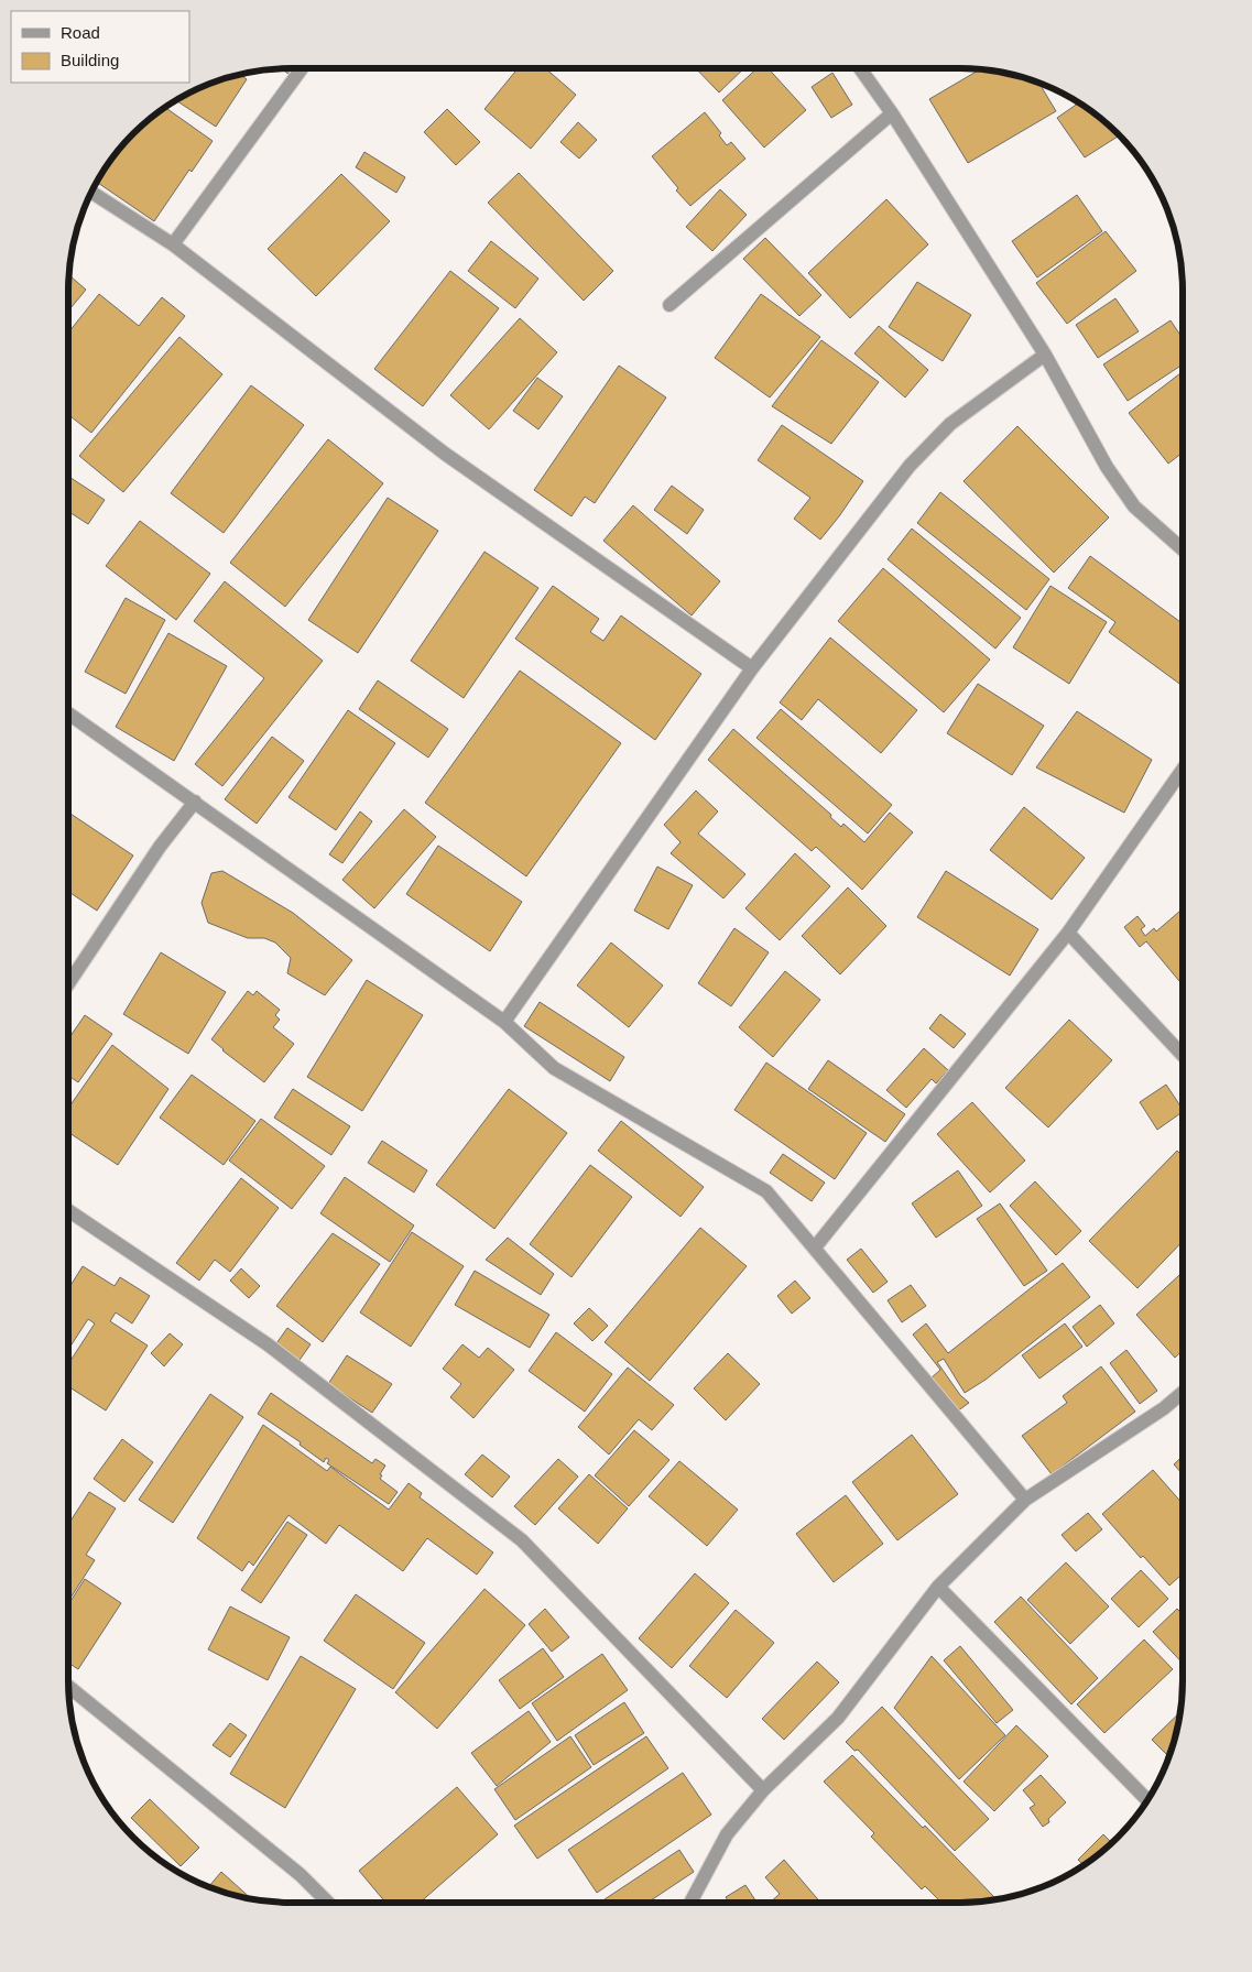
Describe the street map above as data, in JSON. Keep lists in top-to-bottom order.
{
  "legend": ["Road", "Building"]
}
